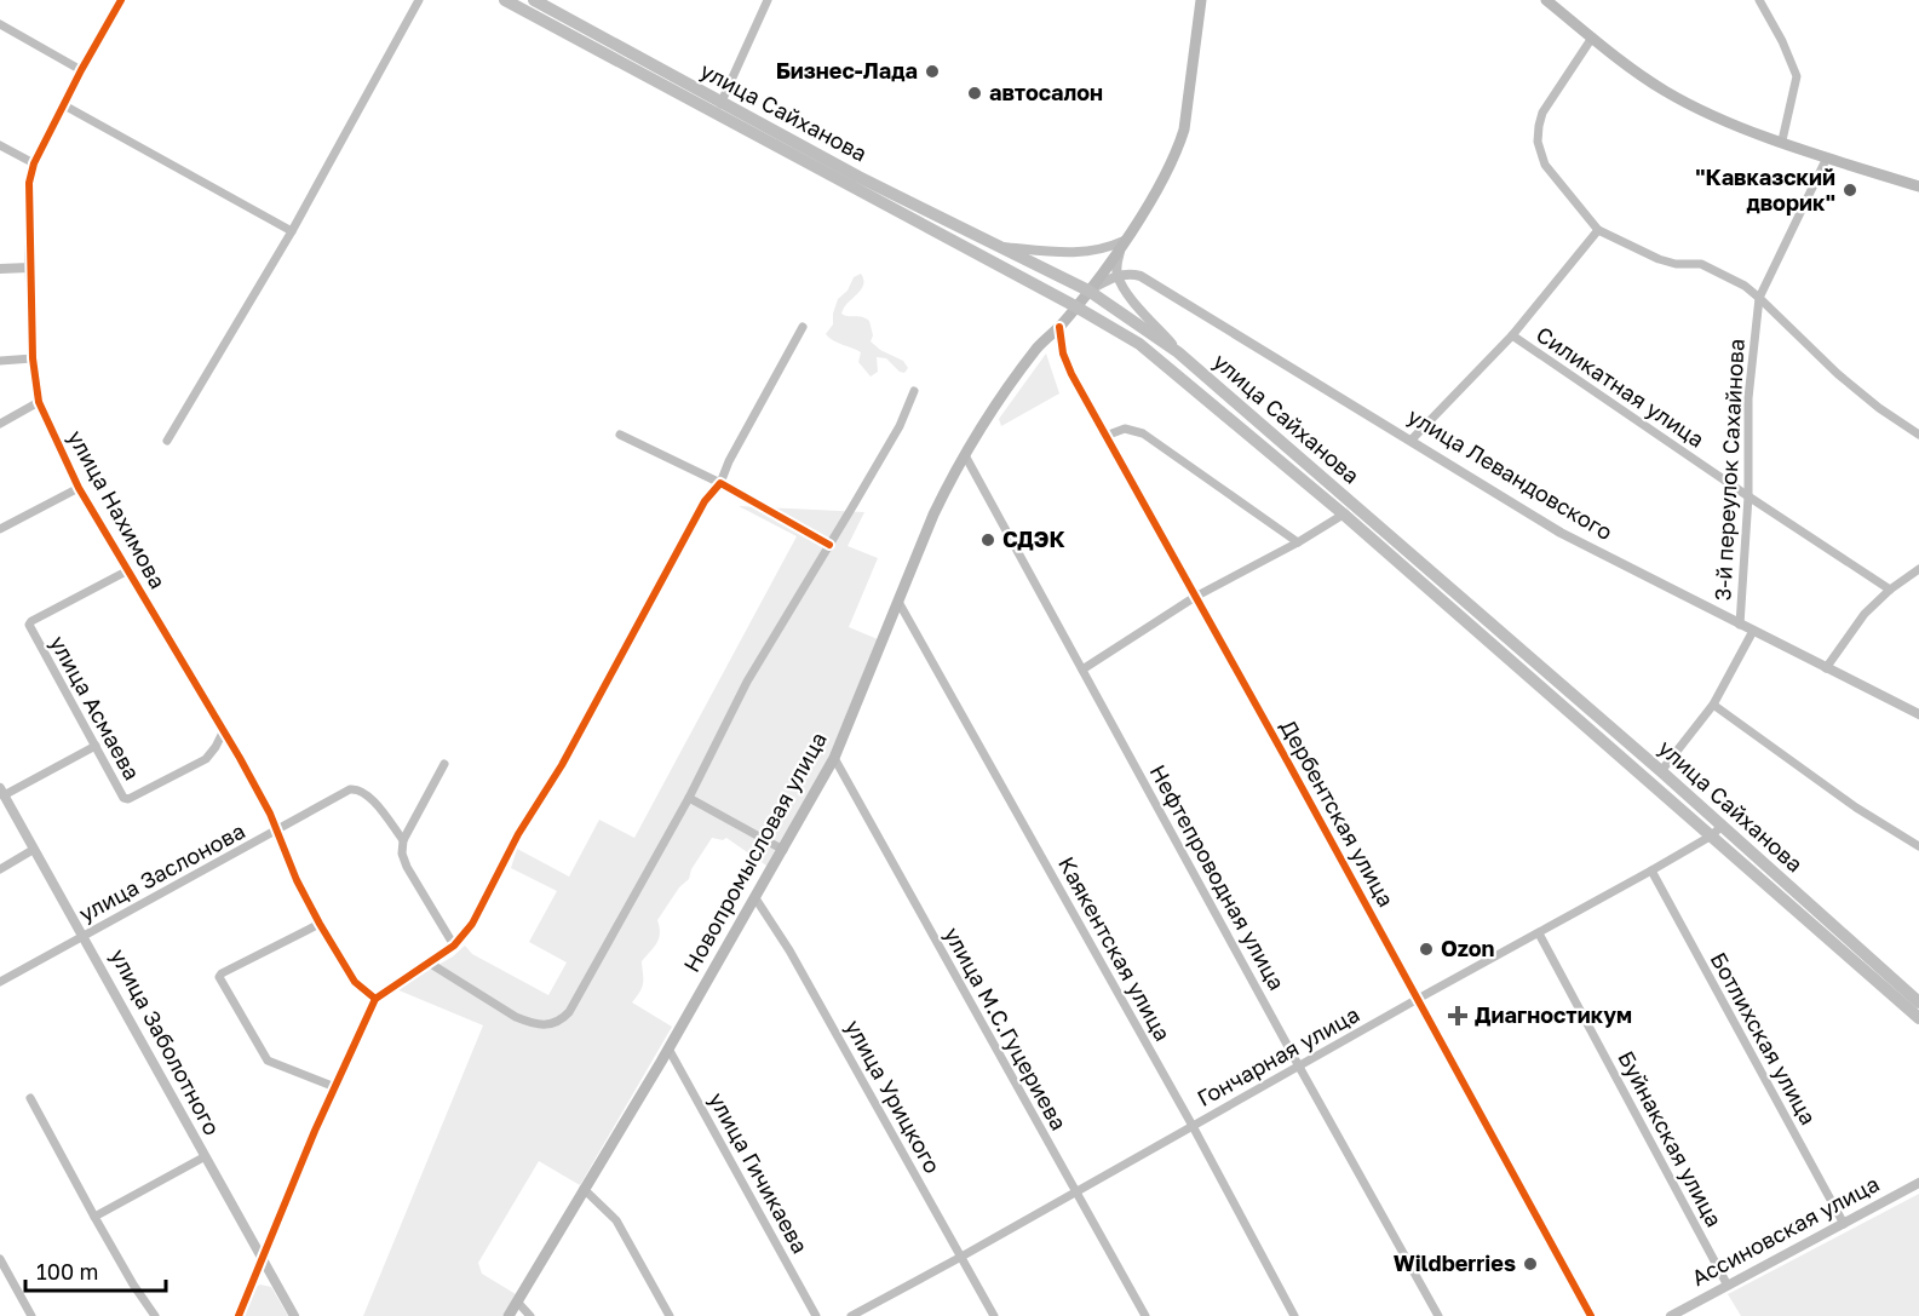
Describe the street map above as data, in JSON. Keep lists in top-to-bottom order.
{
  "streets": {
    "main road": ["улица Сайханова", "Новопромысловая улица"],
    "street": [
      "Силикатная улица",
      "3-й переулок Сахайнова",
      "улица Левандовского",
      "улица Нахимова",
      "улица Асмаева",
      "Дербентская улица",
      "улица Заслонова",
      "Нефтепроводная улица",
      "Каякентская улица",
      "улица М.С.Гуцериева",
      "Ботлихская улица",
      "улица Заболотного",
      "Гончарная улица",
      "улица Урицкого",
      "Буйнакская улица",
      "улица Гичикаева",
      "Ассиновская улица"
    ]
  },
  "crossings": [
    ["улица Сайханова", "Новопромысловая улица"],
    ["улица Сайханова", "Гончарная улица"],
    ["Силикатная улица", "3-й переулок Сахайнова"],
    ["3-й переулок Сахайнова", "улица Левандовского"],
    ["улица Нахимова", "улица Асмаева"],
    ["улица Нахимова", "улица Заслонова"],
    ["Дербентская улица", "Новопромысловая улица"],
    ["Дербентская улица", "Гончарная улица"],
    ["Новопромысловая улица", "Нефтепроводная улица"],
    ["Новопромысловая улица", "Каякентская улица"],
    ["Новопромысловая улица", "улица М.С.Гуцериева"],
    ["Новопромысловая улица", "улица Урицкого"],
    ["Новопромысловая улица", "улица Гичикаева"],
    ["улица Заслонова", "улица Заболотного"],
    ["Нефтепроводная улица", "Гончарная улица"],
    ["Каякентская улица", "Гончарная улица"],
    ["улица М.С.Гуцериева", "Гончарная улица"],
    ["Ботлихская улица", "Гончарная улица"],
    ["Ботлихская улица", "Ассиновская улица"],
    ["Гончарная улица", "улица Урицкого"],
    ["Гончарная улица", "Буйнакская улица"],
    ["Буйнакская улица", "Ассиновская улица"]
  ],
  "places": {
    "other": [
      "Бизнес-Лада",
      "автосалон",
      "\"Кавказский дворик\"",
      "СДЭК",
      "Ozon",
      "Wildberries"
    ],
    "health": ["Диагностикум"]
  },
  "scale_bar": "100 m"
}
